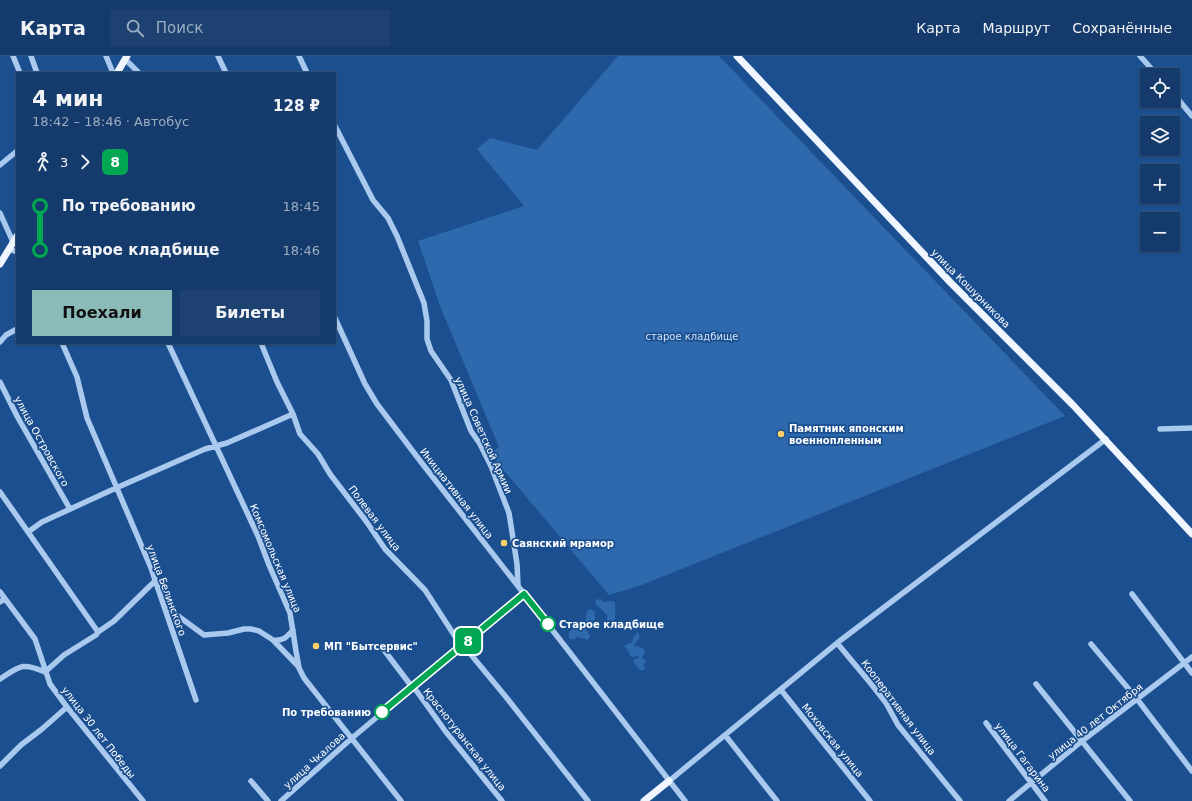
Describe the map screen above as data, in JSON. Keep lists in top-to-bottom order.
{
  "streets": {
    "main road": ["улица Кошурникова"],
    "street": [
      "улица Советской Армии",
      "улица Островского",
      "Инициативная улица",
      "Полевая улица",
      "Комсомольская улица",
      "улица Белинского",
      "Кооперативная улица",
      "улица 40 лет Октября",
      "улица 30 лет Победы",
      "Краснотуранская улица",
      "Моховская улица",
      "улица Гагарина",
      "улица Чкалова"
    ]
  },
  "crossings": [
    ["улица Советской Армии", "Инициативная улица"],
    ["Инициативная улица", "улица Чкалова"],
    ["Полевая улица", "улица Чкалова"],
    ["Комсомольская улица", "улица Чкалова"],
    ["улица 40 лет Октября", "улица Гагарина"],
    ["Краснотуранская улица", "улица Чкалова"]
  ],
  "parks": ["старое кладбище"],
  "places": [
    "Памятник японским военнопленным",
    "Саянский мрамор",
    "Старое кладбище",
    "МП \"Бытсервис\"",
    "По требованию"
  ],
  "lines": ["bus line 8"],
  "page": {
    "header": "Карта",
    "search": "Поиск",
    "nav": ["Карта", "Маршрут", "Сохранённые"],
    "on_map": "8",
    "map_buttons": ["+", "−"],
    "heading": ["4 мин", "18:42 – 18:46 · Автобус", "128 ₽"],
    "legs": ["3", "8"],
    "list": [
      {
        "name": "По требованию",
        "value": "18:45"
      },
      {
        "name": "Старое кладбище",
        "value": "18:46"
      }
    ],
    "buttons": ["Поехали", "Билеты"]
  }
}
